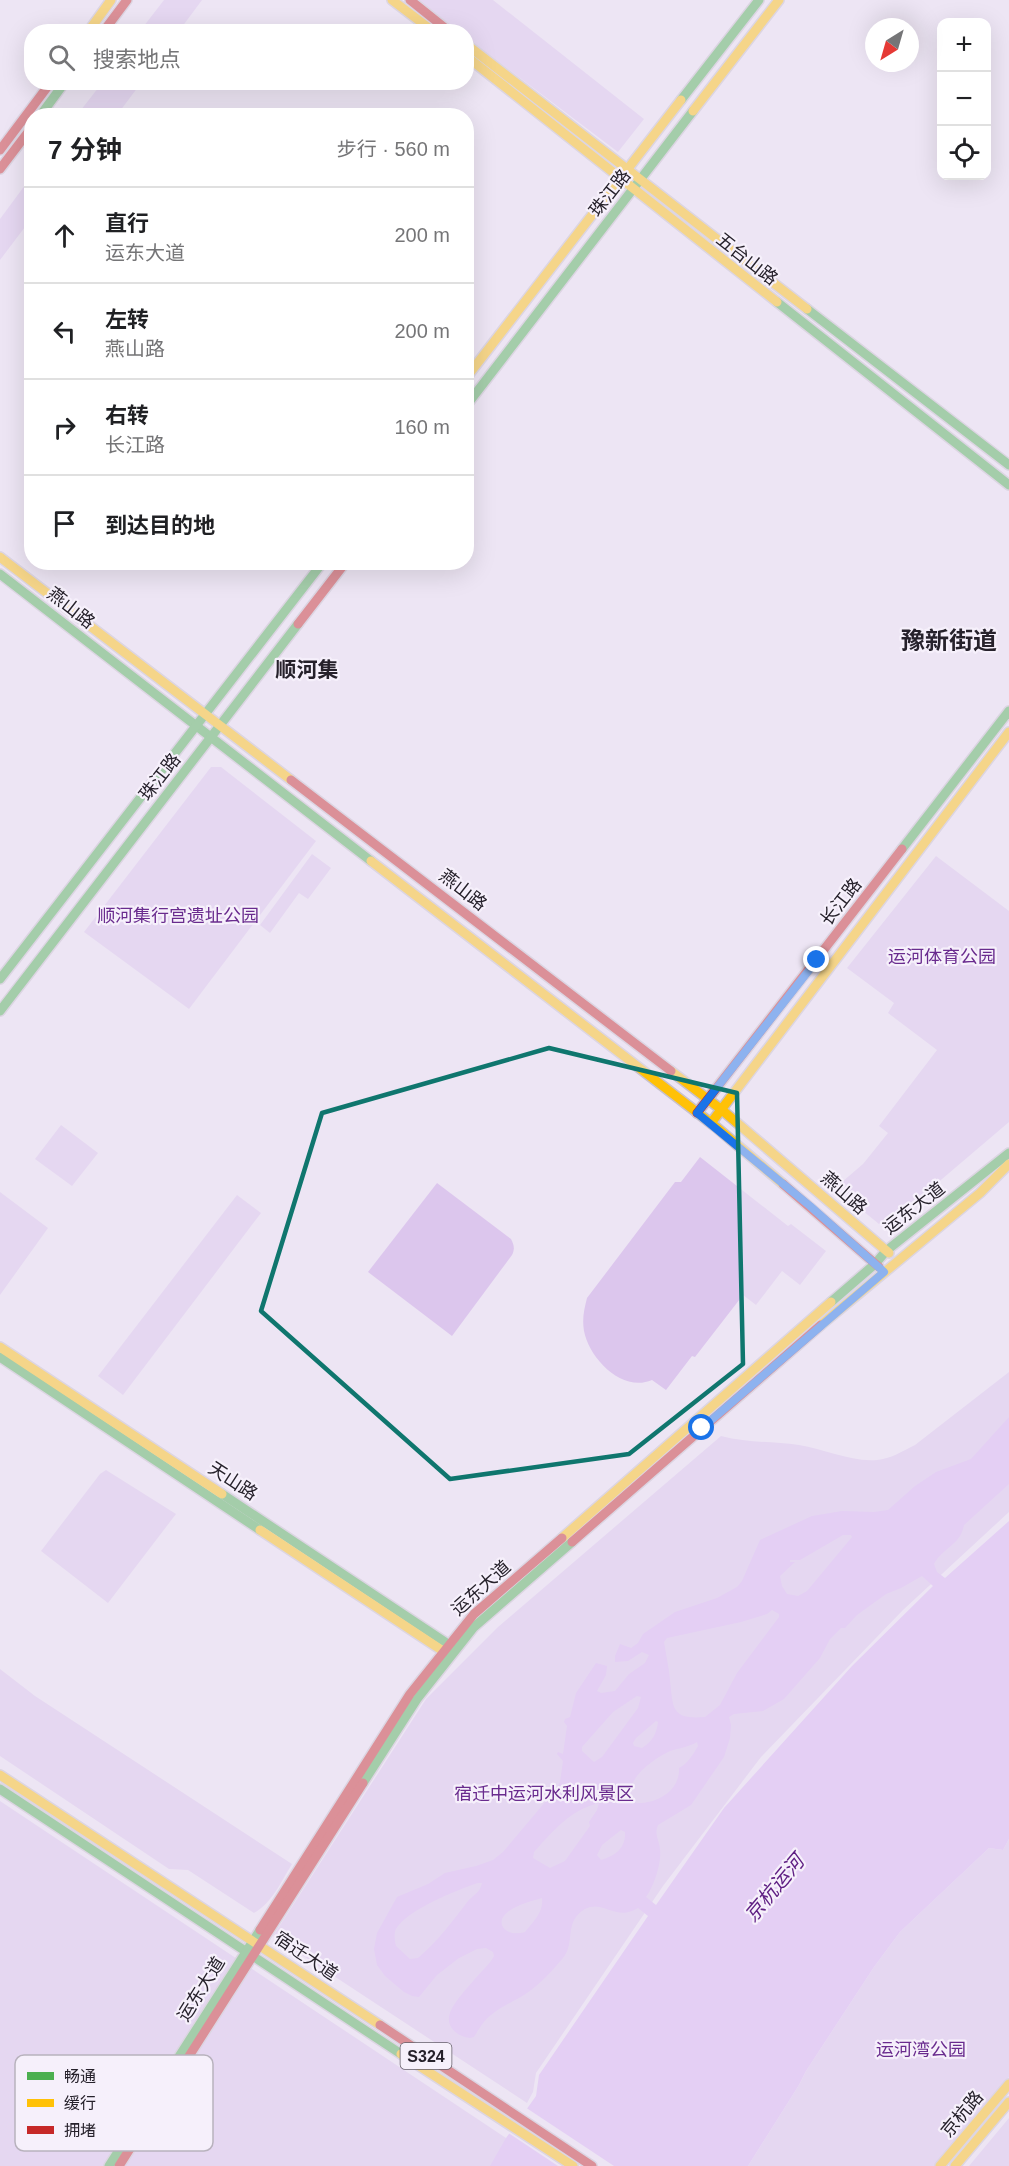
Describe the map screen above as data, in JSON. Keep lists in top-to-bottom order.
{
  "streets": {
    "street": [
      "珠江路",
      "五台山路",
      "燕山路",
      "长江路",
      "运东大道",
      "天山路",
      "宿迁大道",
      "S324",
      "京杭路"
    ]
  },
  "crossings": [
    ["珠江路", "五台山路"],
    ["珠江路", "燕山路"],
    ["燕山路", "长江路"],
    ["燕山路", "运东大道"],
    ["运东大道", "天山路"],
    ["运东大道", "宿迁大道"]
  ],
  "districts": ["豫新街道", "顺河集"],
  "water": ["京杭运河"],
  "parks": [
    "顺河集行宫遗址公园",
    "运河体育公园",
    "宿迁中运河水利风景区",
    "运河湾公园"
  ],
  "legend": ["畅通", "缓行", "拥堵"],
  "north": "bottom left",
  "page": {
    "map_buttons": ["+", "−"],
    "search": "搜索地点",
    "heading": ["7 分钟", "步行 · 560 m"],
    "list": [
      ["直行", "运东大道", "200 m"],
      ["左转", "燕山路", "200 m"],
      ["右转", "长江路", "160 m"],
      "到达目的地"
    ]
  }
}
